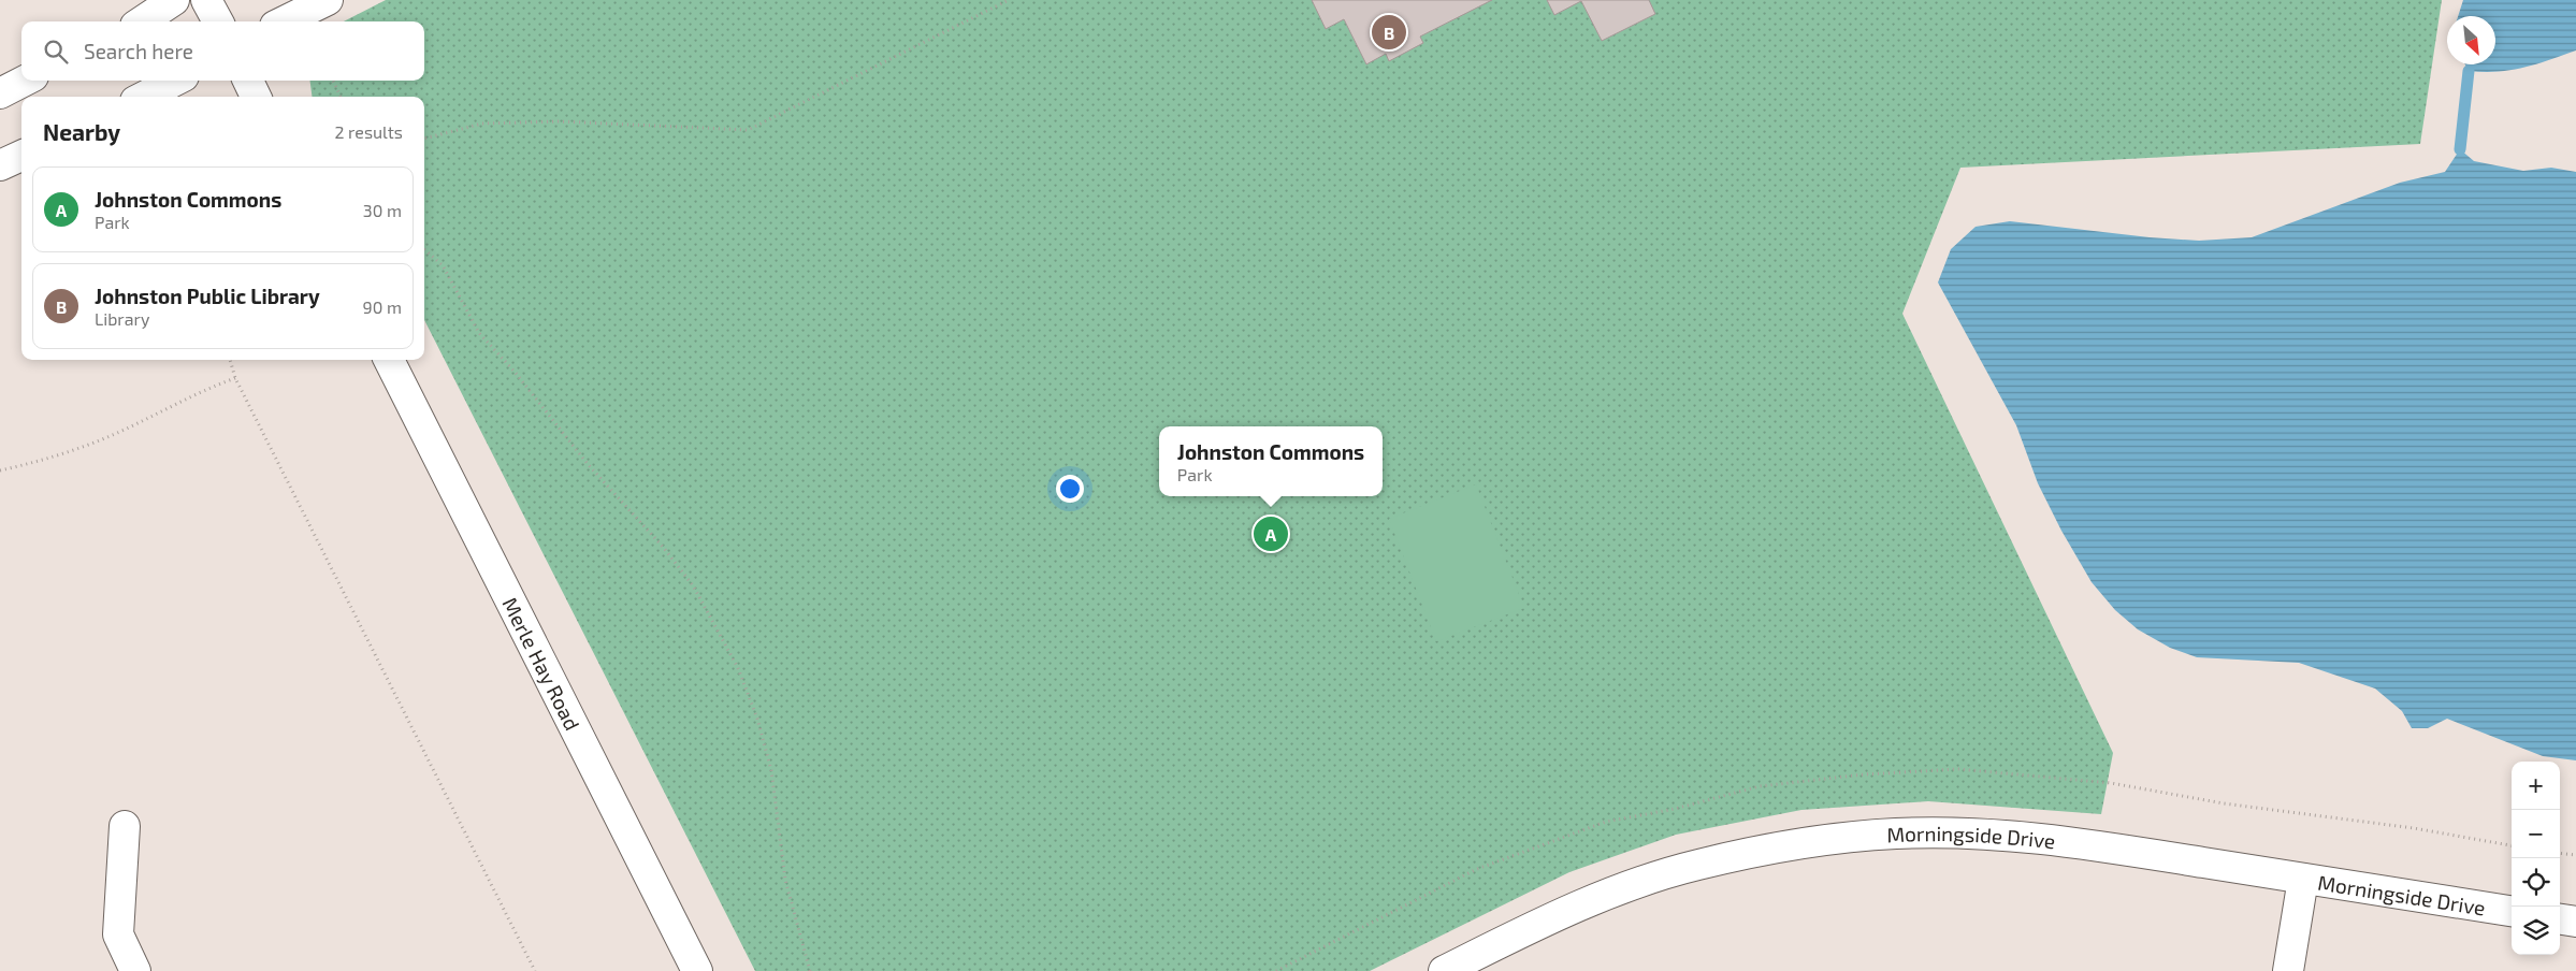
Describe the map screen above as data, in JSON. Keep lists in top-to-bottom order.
{
  "streets": {
    "street": ["Merle Hay Road", "Morningside Drive"]
  },
  "north": "bottom right",
  "page": {
    "pins": ["B", "A"],
    "search": "Search here",
    "heading": ["Nearby", "2 results"],
    "list": [
      {
        "mark": "A",
        "name": "Johnston Commons",
        "note": "Park",
        "value": "30 m"
      },
      {
        "mark": "B",
        "name": "Johnston Public Library",
        "note": "Library",
        "value": "90 m"
      }
    ],
    "popup": ["Johnston Commons", "Park"],
    "map_buttons": ["+", "−"]
  }
}
